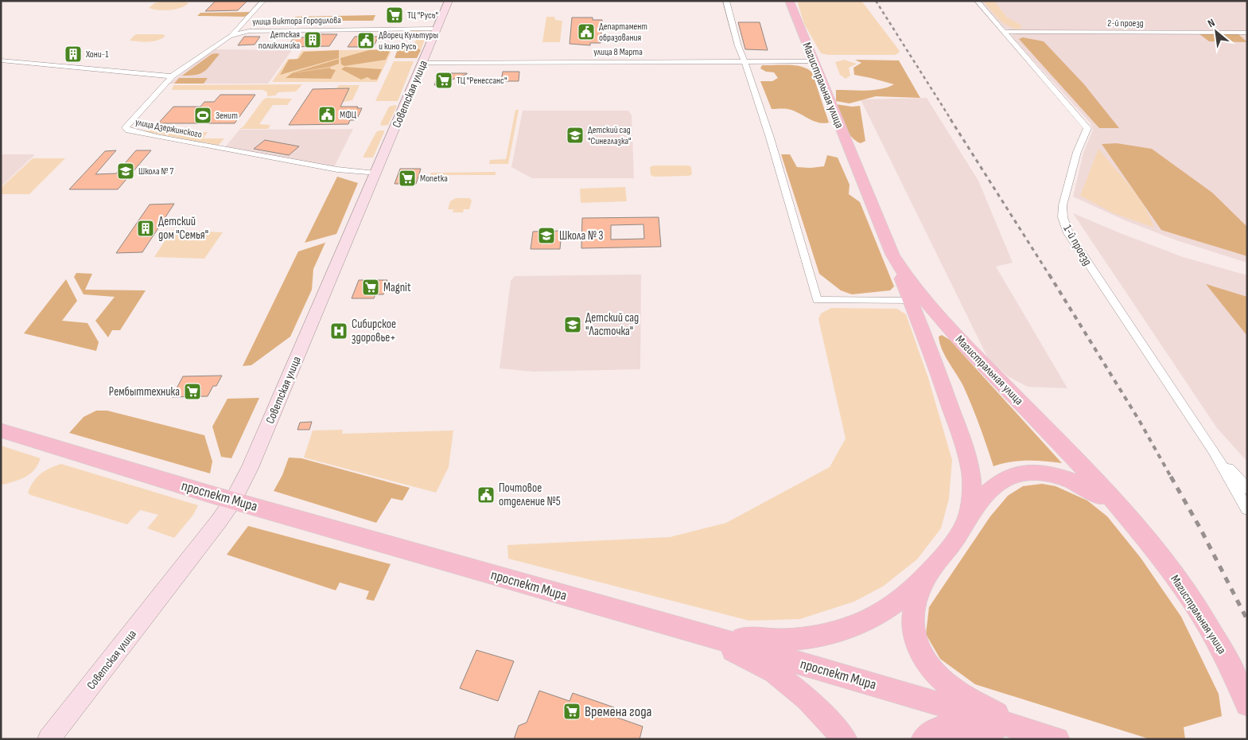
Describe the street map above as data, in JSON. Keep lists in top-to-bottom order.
{
  "streets": {
    "main road": ["Магистральная улица", "Советская улица", "проспект Мира"],
    "street": [
      "улица Виктора Городилова",
      "2-й проезд",
      "улица 8 Марта",
      "улица Дзержинского",
      "1-й проезд"
    ]
  },
  "crossings": [
    ["улица Виктора Городилова", "Советская улица"],
    ["улица Виктора Городилова", "улица Дзержинского"],
    ["2-й проезд", "1-й проезд"],
    ["улица 8 Марта", "Магистральная улица"],
    ["улица 8 Марта", "Советская улица"],
    ["Советская улица", "улица Дзержинского"],
    ["Советская улица", "проспект Мира"]
  ],
  "places": {
    "supermarket": [
      "ТЦ \"Русь\"",
      "ТЦ \"Ренессанс\"",
      "Monetka",
      "Magnit",
      "Рембыттехника",
      "Времена года"
    ],
    "public building": [
      "Департамент образования",
      "Дворец Культуры и кино Русь",
      "МФЦ",
      "Почтовое отделение №5"
    ],
    "building": ["Детская поликлиника", "Хони-1", "Детский дом \"Семья\""],
    "sports": ["Зенит"],
    "school or university": [
      "Детский сад \"Синеглазка\"",
      "Школа № 7",
      "Школа № 3",
      "Детский сад \"Ласточка\""
    ],
    "hospital": ["Сибирское здоровье+"]
  },
  "north": "top left"
}
